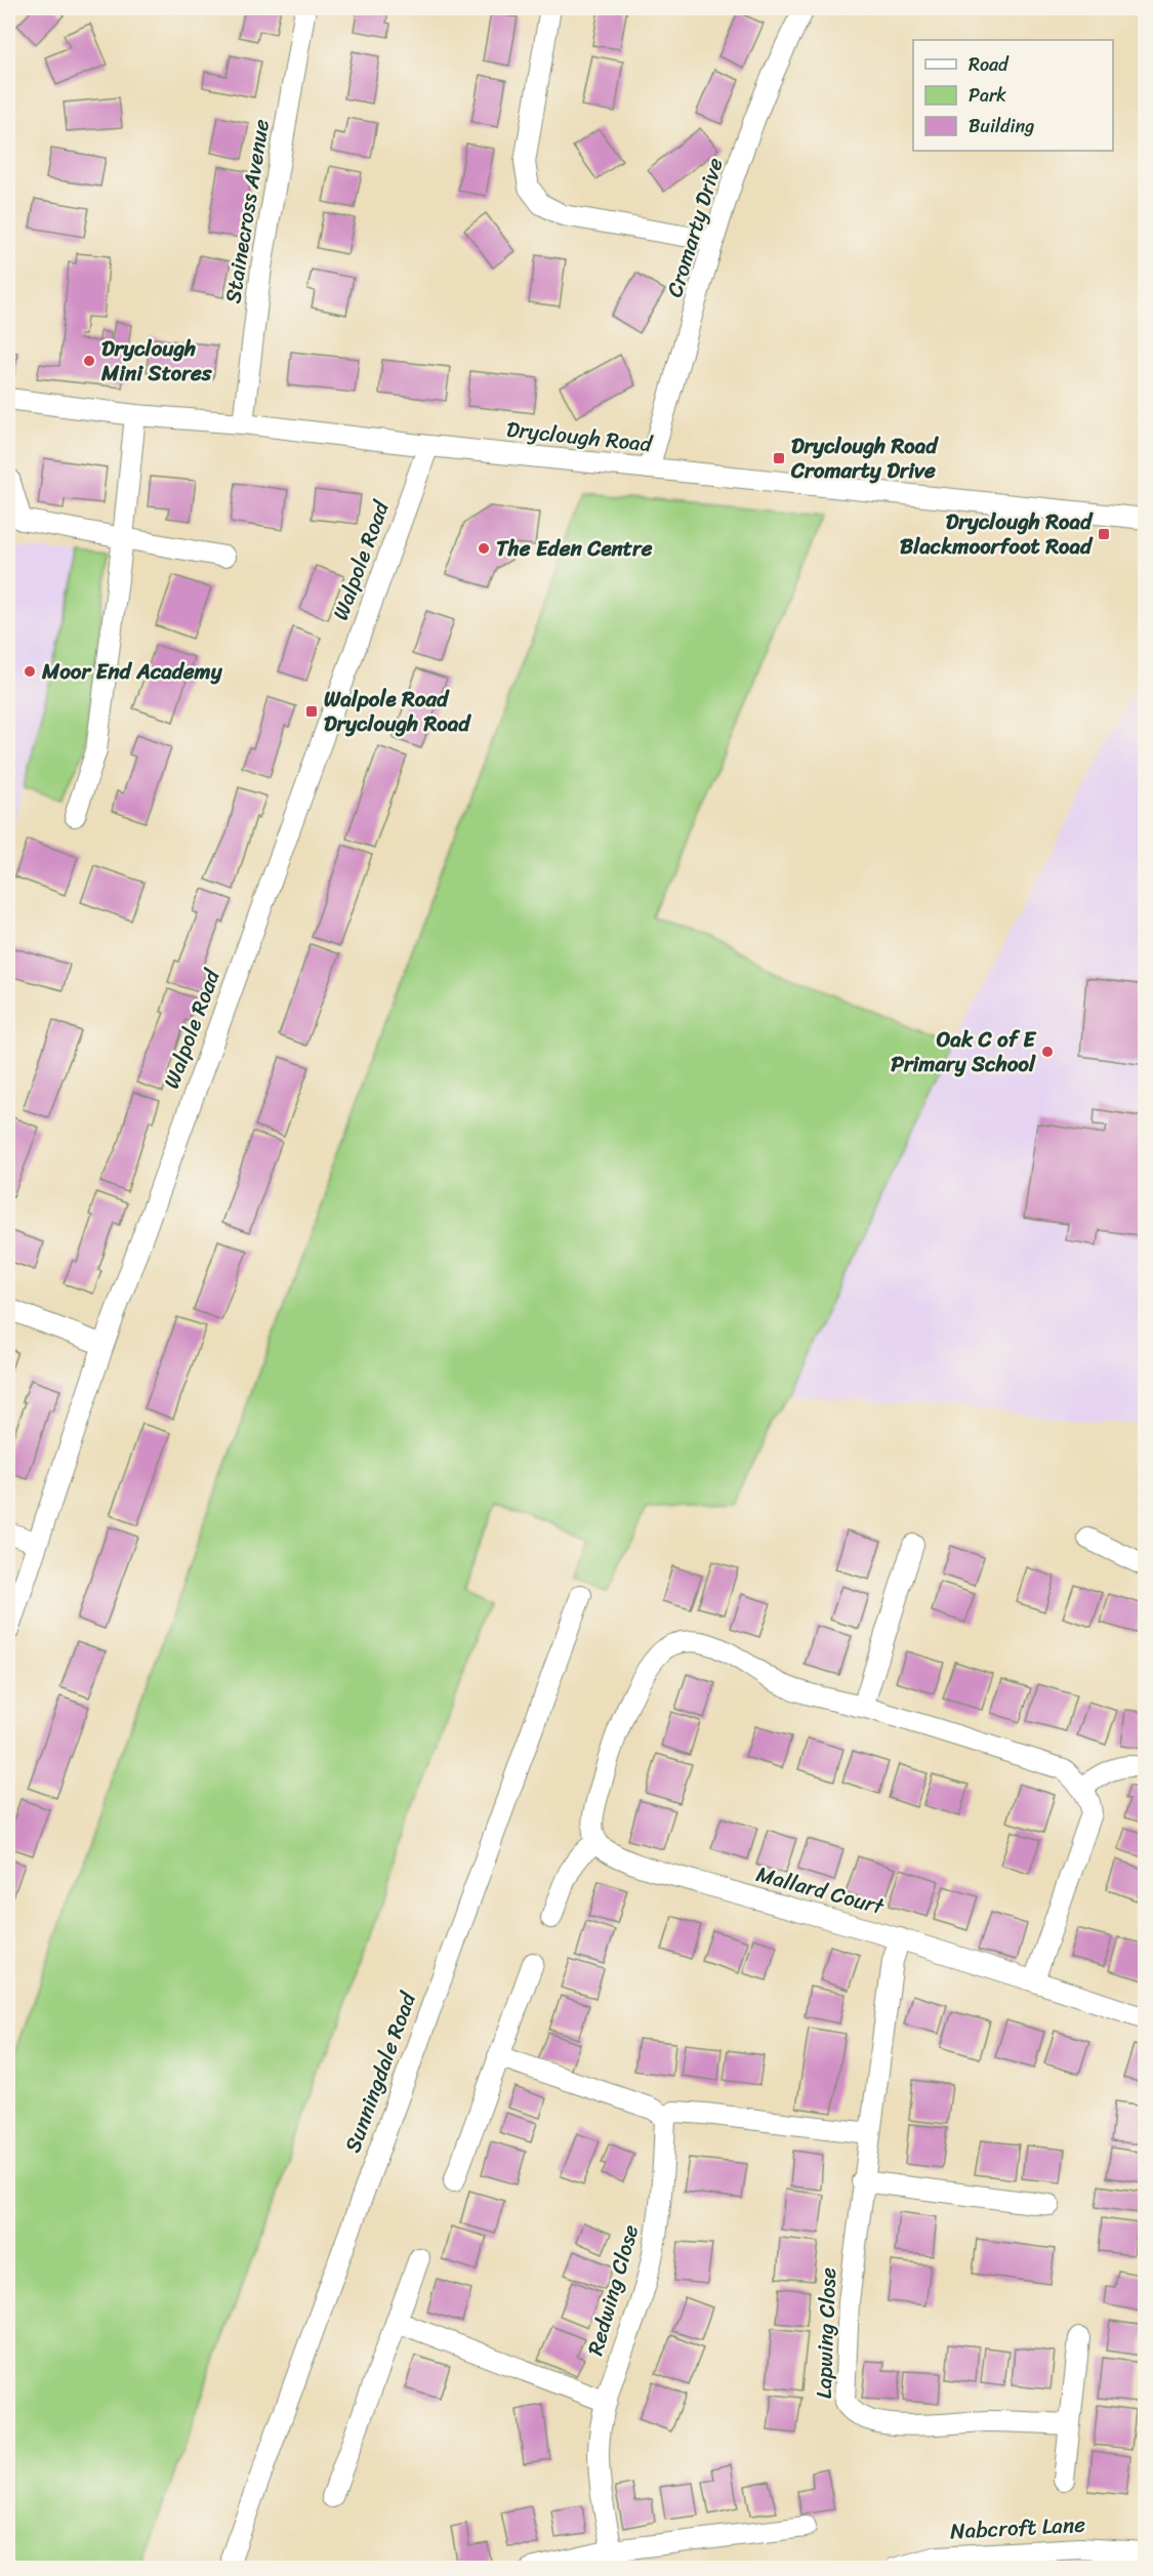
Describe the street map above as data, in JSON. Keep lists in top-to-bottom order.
{
  "streets": {
    "street": [
      "Stainecross Avenue",
      "Cromarty Drive",
      "Dryclough Road",
      "Walpole Road",
      "Mallard Court",
      "Sunningdale Road",
      "Redwing Close",
      "Lapwing Close",
      "Nabcroft Lane"
    ]
  },
  "crossings": [
    ["Stainecross Avenue", "Dryclough Road"],
    ["Cromarty Drive", "Dryclough Road"],
    ["Dryclough Road", "Walpole Road"],
    ["Mallard Court", "Lapwing Close"]
  ],
  "places": {
    "other": [
      "Dryclough Mini Stores",
      "The Eden Centre",
      "Moor End Academy",
      "Oak C of E Primary School"
    ],
    "transit": ["Dryclough Road Cromarty Drive", "Dryclough Road Blackmoorfoot Road", "Walpole Road Dryclough Road"]
  },
  "legend": ["Road", "Park", "Building"]
}
